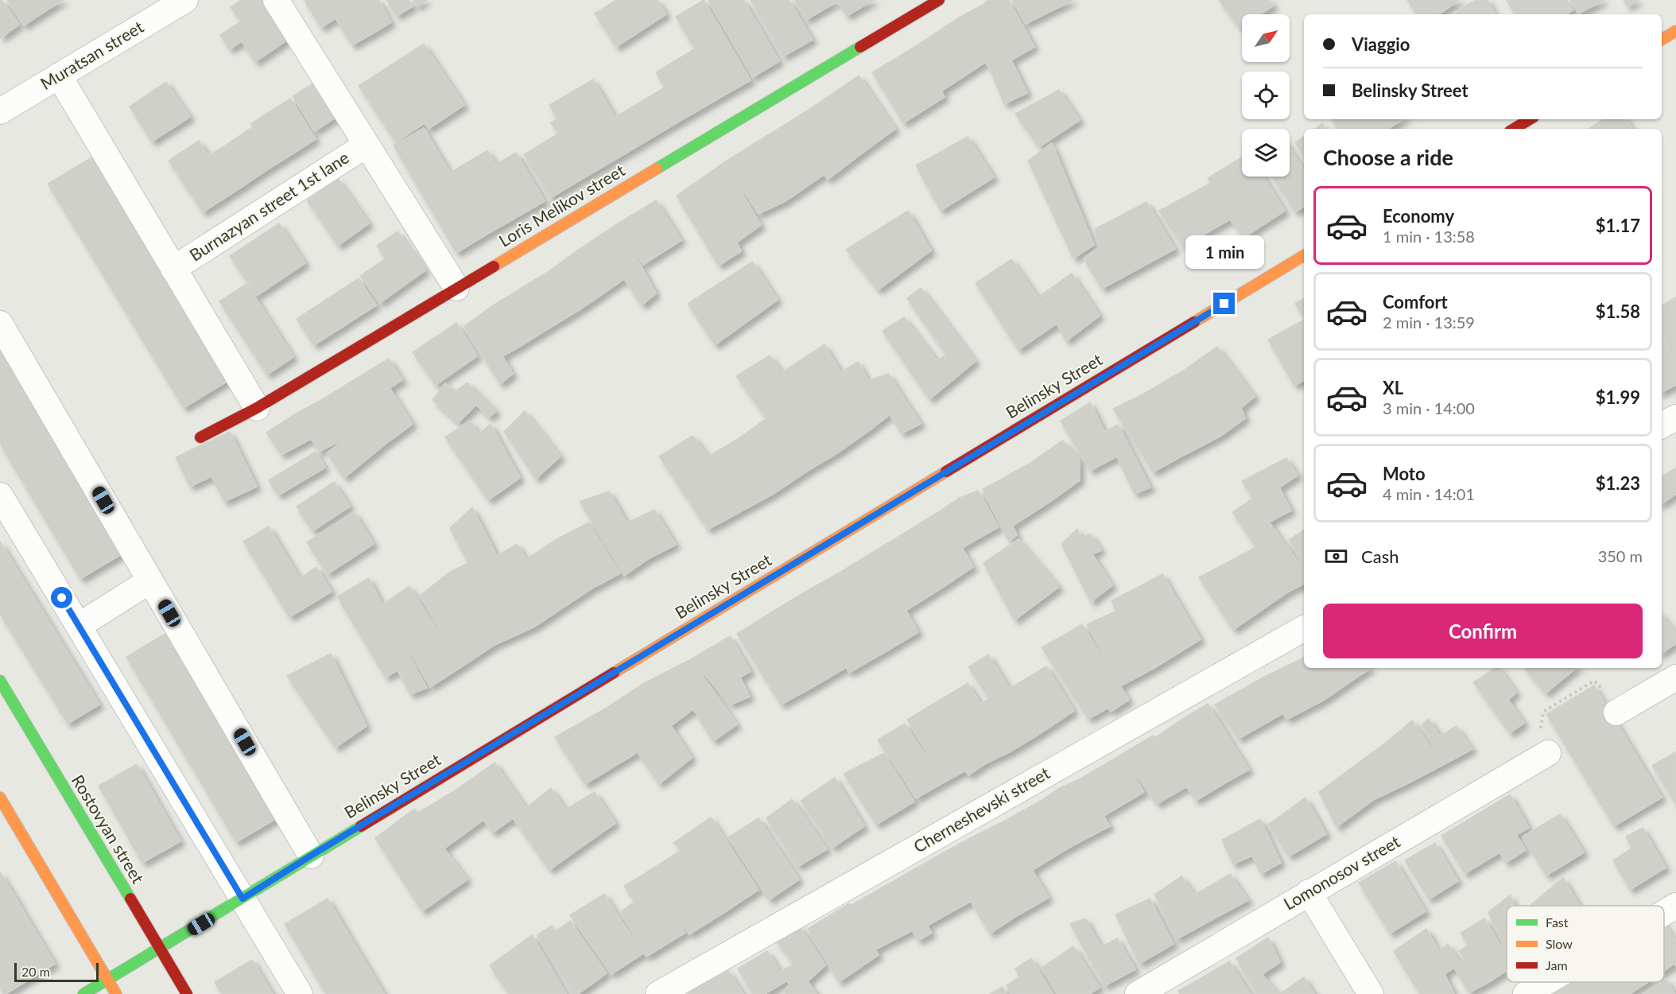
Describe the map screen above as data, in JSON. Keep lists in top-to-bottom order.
{
  "streets": {
    "main road": ["Loris Melikov street", "Belinsky Street", "Rostovyan street"],
    "street": [
      "Muratsan street",
      "Burnazyan street 1st lane",
      "Cherneshevski street",
      "Lomonosov street"
    ]
  },
  "crossings": [
    ["Loris Melikov street", "Burnazyan street 1st lane"],
    ["Belinsky Street", "Rostovyan street"]
  ],
  "legend": ["Fast", "Slow", "Jam"],
  "scale_bar": "20 m",
  "north": "top right",
  "page": {
    "banner": ["Viaggio", "Belinsky Street"],
    "heading": "Choose a ride",
    "list": [
      {
        "name": "Economy",
        "note": "1 min · 13:58",
        "value": "$1.17"
      },
      {
        "name": "Comfort",
        "note": "2 min · 13:59",
        "value": "$1.58"
      },
      {
        "name": "XL",
        "note": "3 min · 14:00",
        "value": "$1.99"
      },
      {
        "name": "Moto",
        "note": "4 min · 14:01",
        "value": "$1.23"
      }
    ],
    "bubble": "1 min",
    "pay": ["Cash", "350 m"],
    "buttons": "Confirm",
    "scale": "20 m"
  }
}
